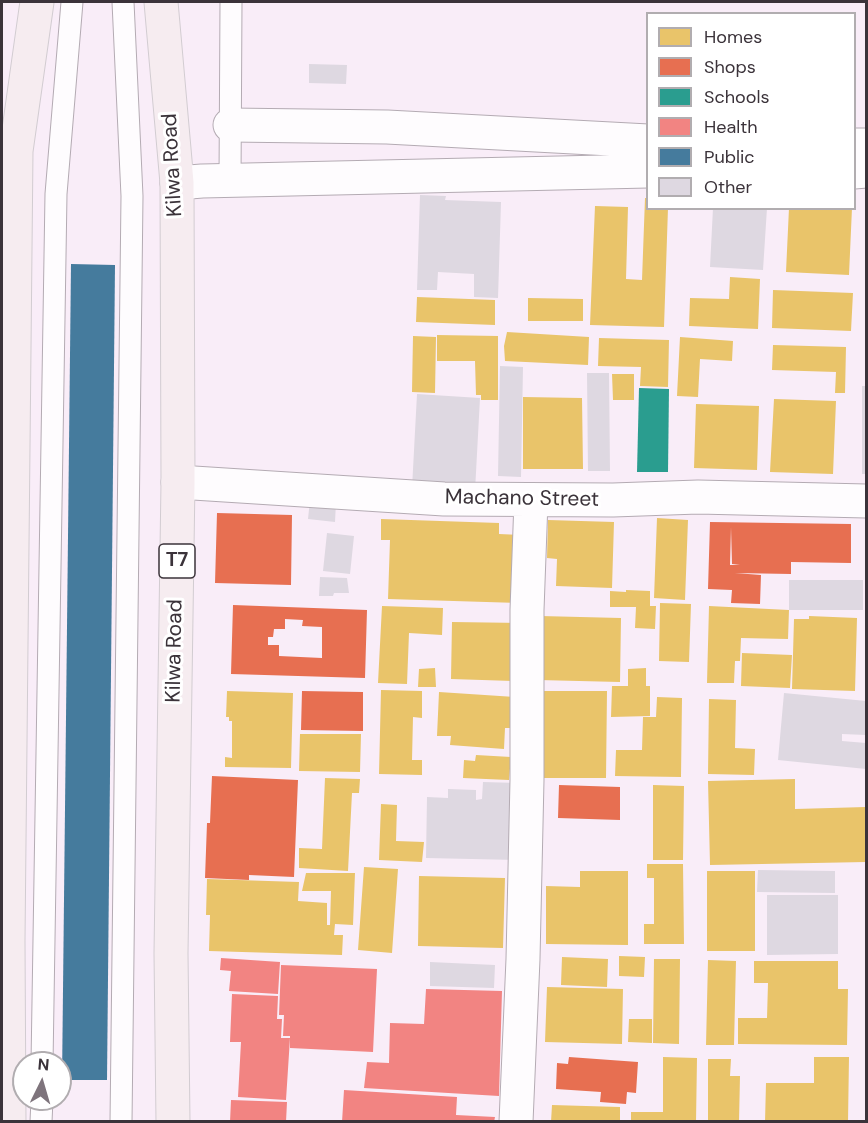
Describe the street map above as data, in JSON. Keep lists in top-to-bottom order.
{
  "streets": {
    "highway": ["Kilwa Road", "T7"],
    "street": ["Machano Street"]
  },
  "crossings": [
    ["Kilwa Road", "Machano Street"]
  ],
  "legend": [
    "Homes",
    "Shops",
    "Schools",
    "Health",
    "Public",
    "Other"
  ],
  "north": "top"
}
